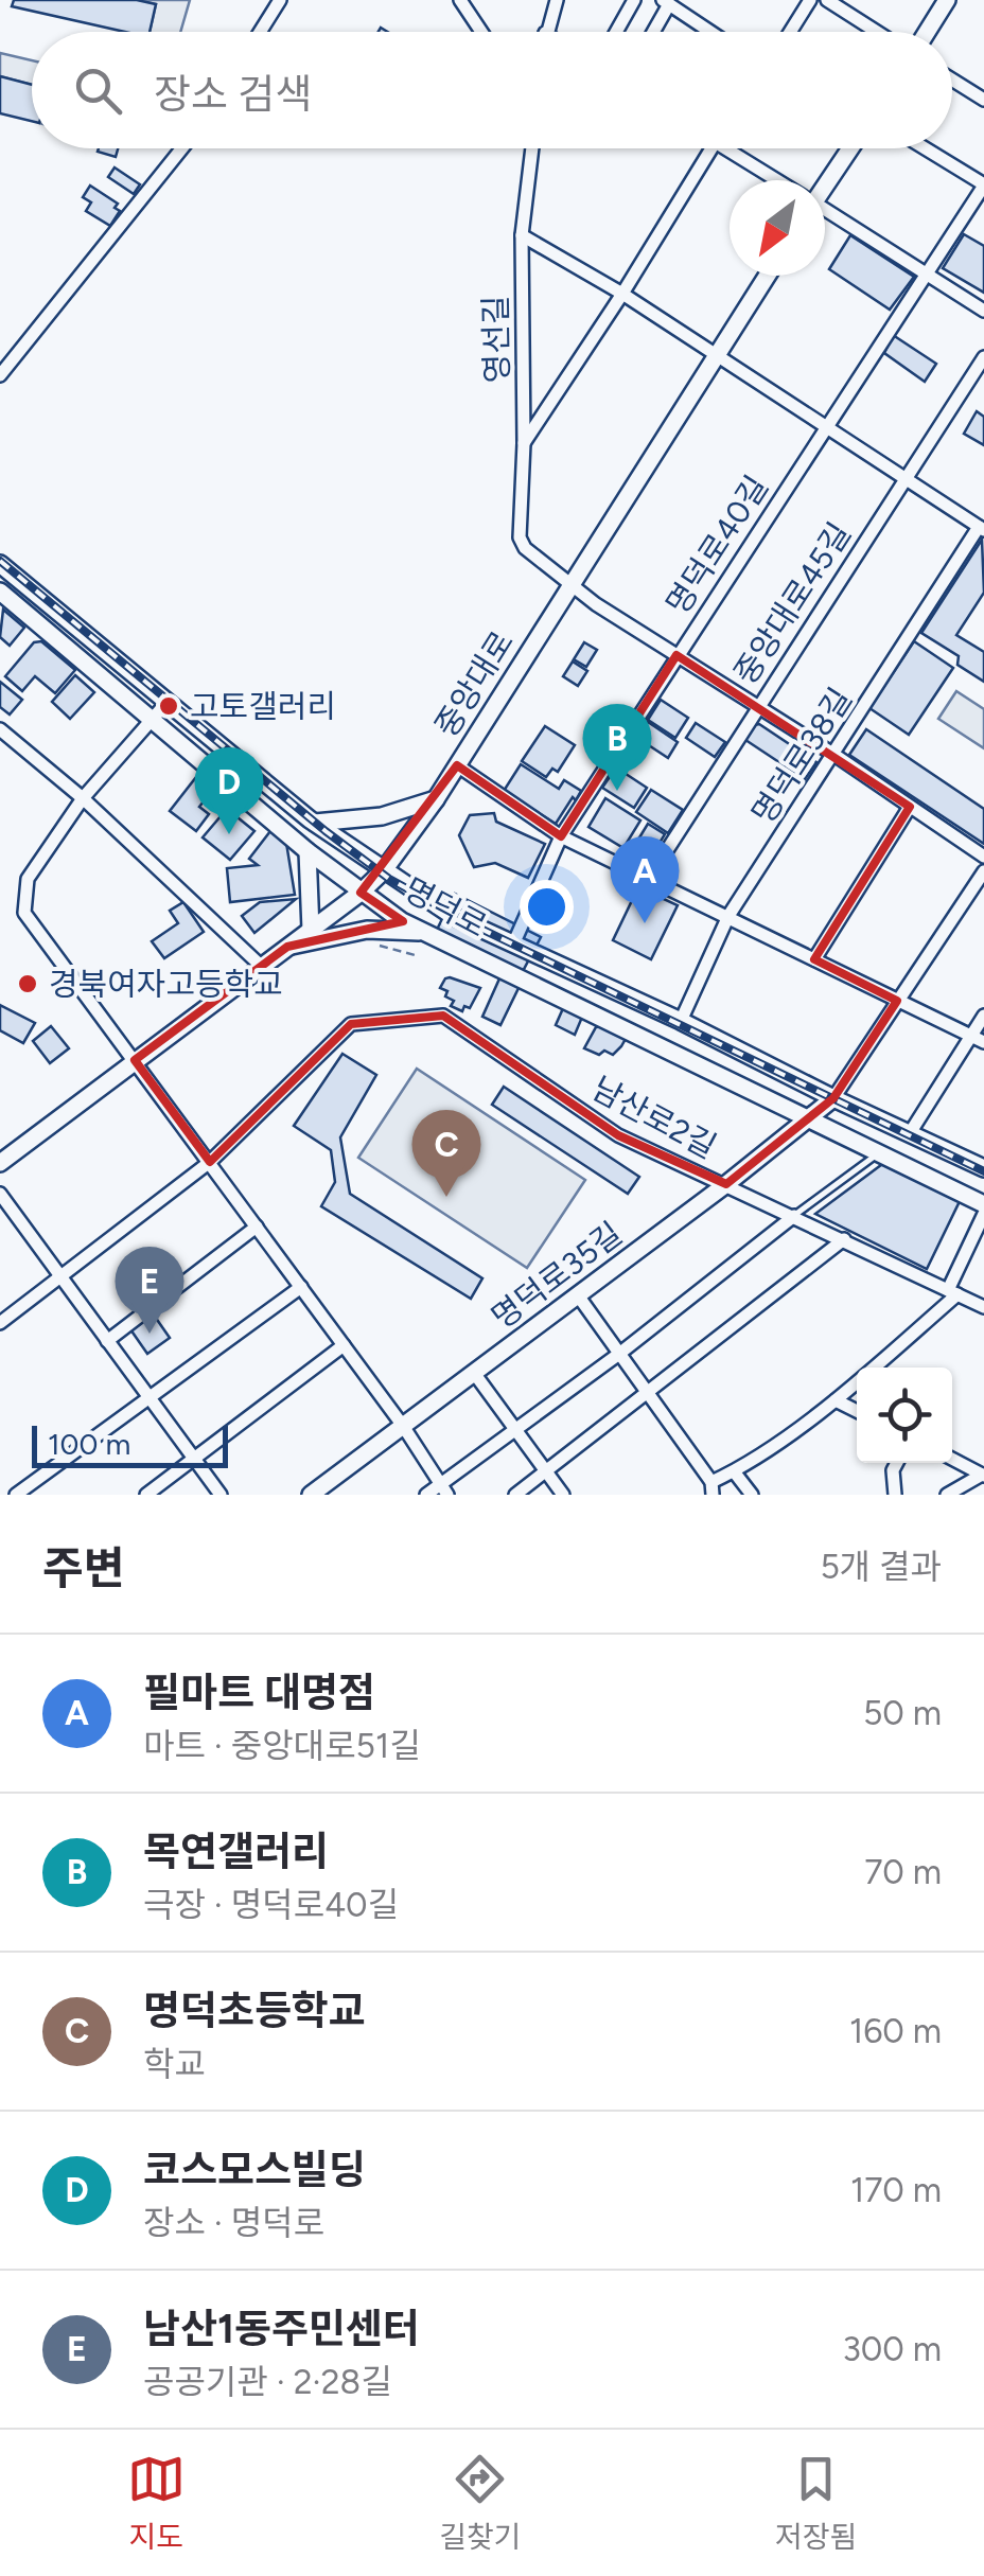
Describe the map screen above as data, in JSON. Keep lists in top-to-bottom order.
{
  "streets": {
    "main road": ["중앙대로", "명덕로", "명덕로35길"],
    "street": [
      "영선길",
      "명덕로40길",
      "중앙대로45길",
      "명덕로38길",
      "남산로2길"
    ]
  },
  "crossings": [
    ["영선길", "중앙대로"],
    ["명덕로40길", "명덕로"],
    ["중앙대로", "명덕로"],
    ["명덕로38길", "명덕로"],
    ["명덕로", "명덕로35길"],
    ["남산로2길", "명덕로35길"]
  ],
  "places": ["고토갤러리", "경북여자고등학교"],
  "scale_bar": "100 m",
  "north": "bottom left",
  "page": {
    "search": "장소 검색",
    "pins": [
      "B",
      "D",
      "A",
      "C",
      "E"
    ],
    "scale": "100 m",
    "heading": ["주변", "5개 결과"],
    "list": [
      {
        "mark": "A",
        "name": "필마트 대명점",
        "note": "마트 · 중앙대로51길",
        "value": "50 m"
      },
      {
        "mark": "B",
        "name": "목연갤러리",
        "note": "극장 · 명덕로40길",
        "value": "70 m"
      },
      {
        "mark": "C",
        "name": "명덕초등학교",
        "note": "학교",
        "value": "160 m"
      },
      {
        "mark": "D",
        "name": "코스모스빌딩",
        "note": "장소 · 명덕로",
        "value": "170 m"
      },
      {
        "mark": "E",
        "name": "남산1동주민센터",
        "note": "공공기관 · 2·28길",
        "value": "300 m"
      }
    ],
    "nav": ["지도", "길찾기", "저장됨"]
  }
}
